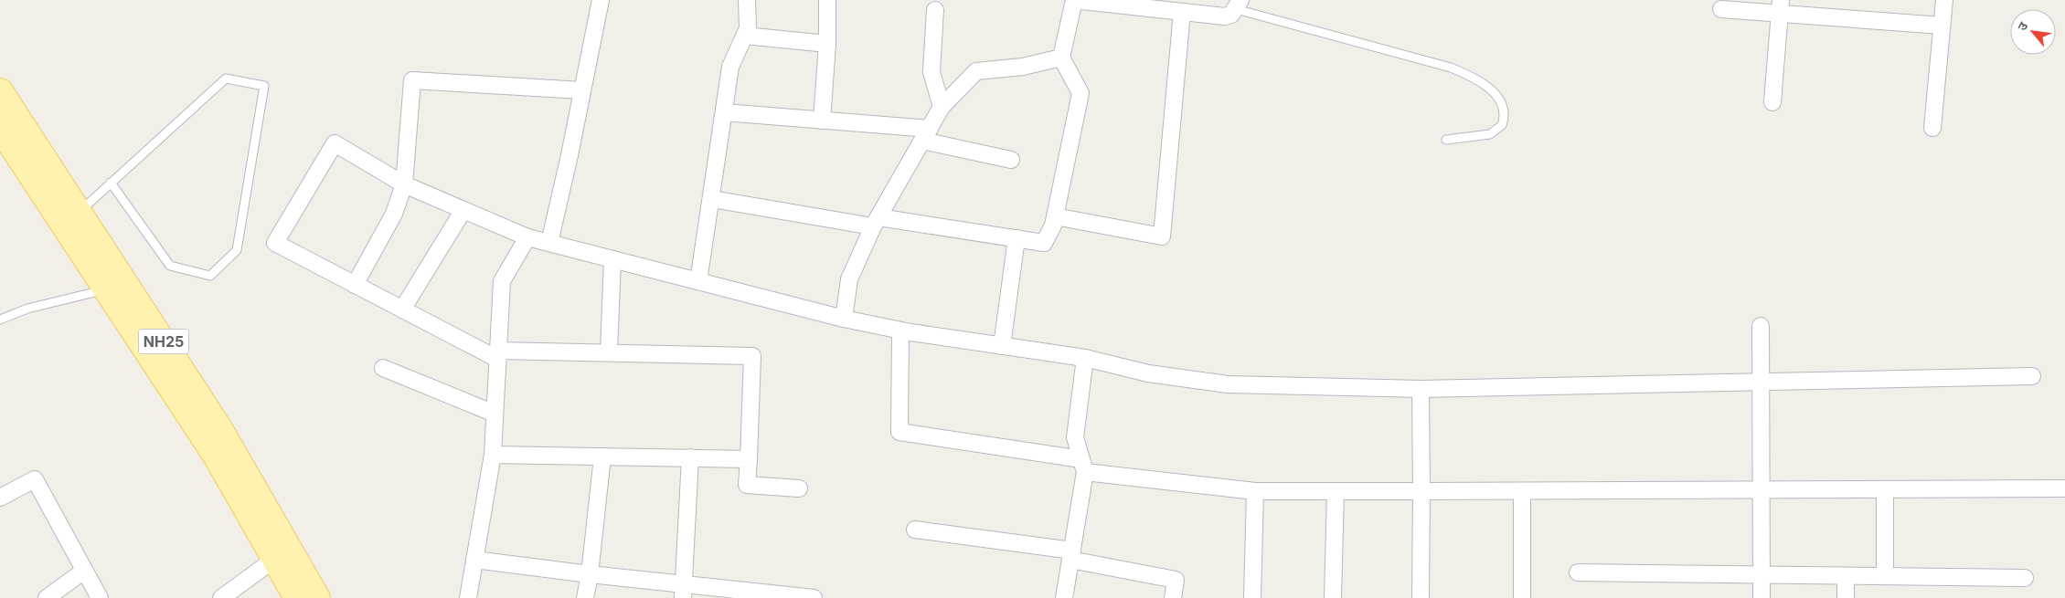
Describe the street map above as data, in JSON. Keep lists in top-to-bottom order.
{
  "streets": {
    "main road": ["NH25"]
  },
  "north": "top left"
}
